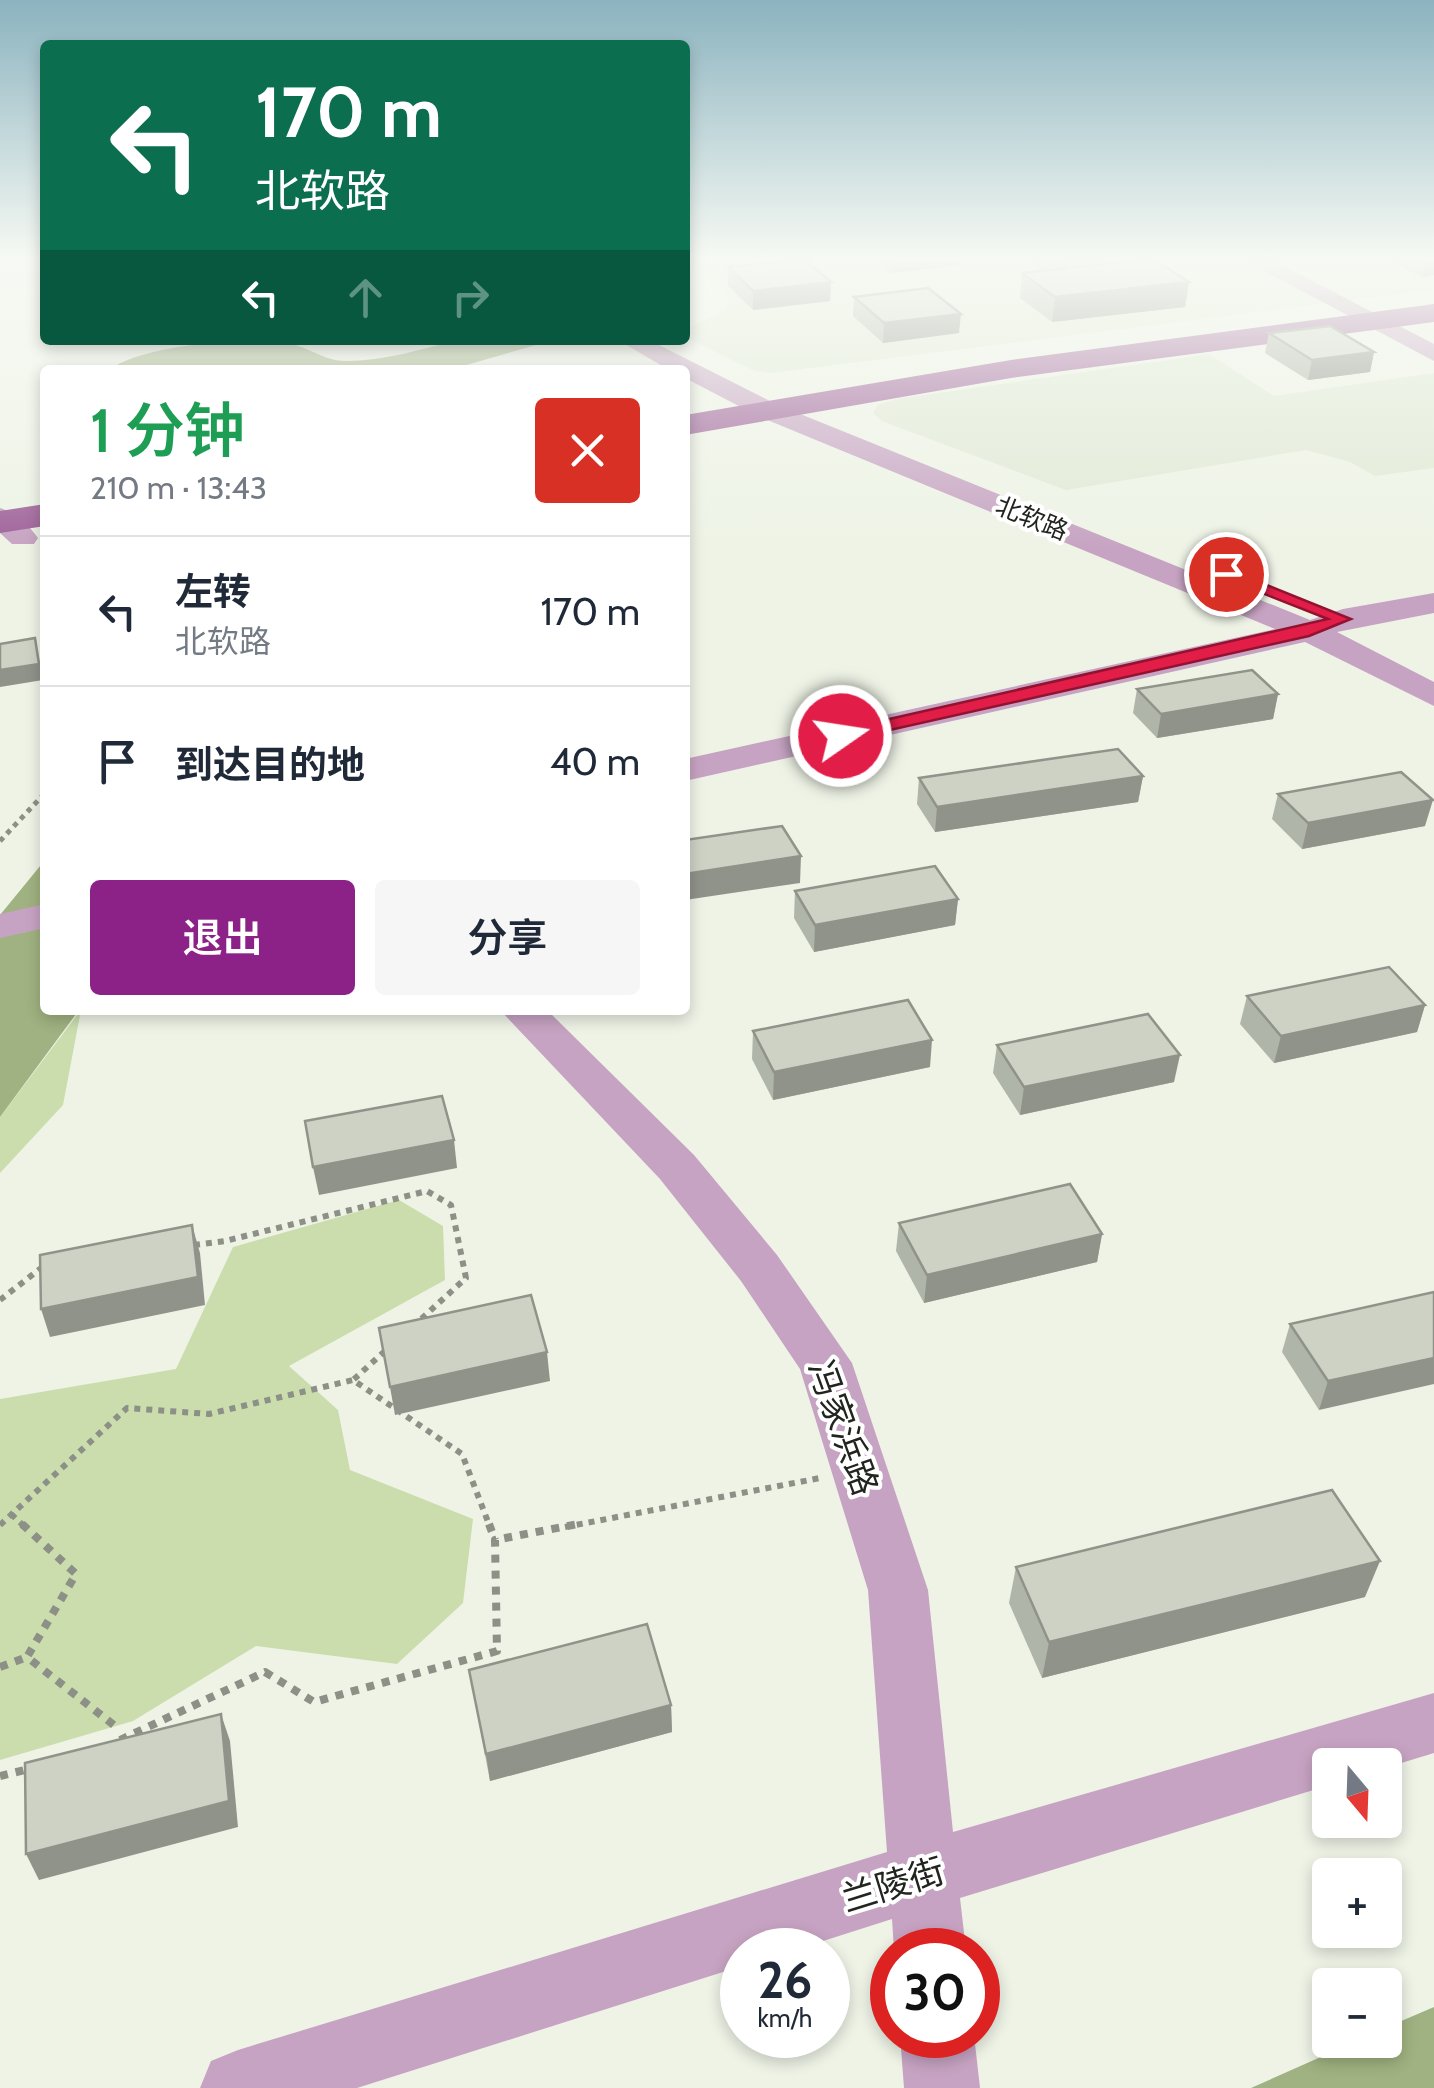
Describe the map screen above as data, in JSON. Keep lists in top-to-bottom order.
{
  "streets": {
    "street": ["北软路", "冯家浜路", "兰陵街"]
  },
  "crossings": [
    ["冯家浜路", "兰陵街"]
  ],
  "north": "bottom",
  "page": {
    "turn": ["170 m", "北软路"],
    "heading": ["1 分钟", "210 m · 13:43"],
    "list": [
      {
        "name": "左转",
        "note": "北软路",
        "value": "170 m"
      },
      {
        "name": "到达目的地",
        "value": "40 m"
      }
    ],
    "buttons": ["退出", "分享"],
    "map_buttons": ["+", "−"],
    "speed": "26 km/h",
    "limit": "30"
  }
}
